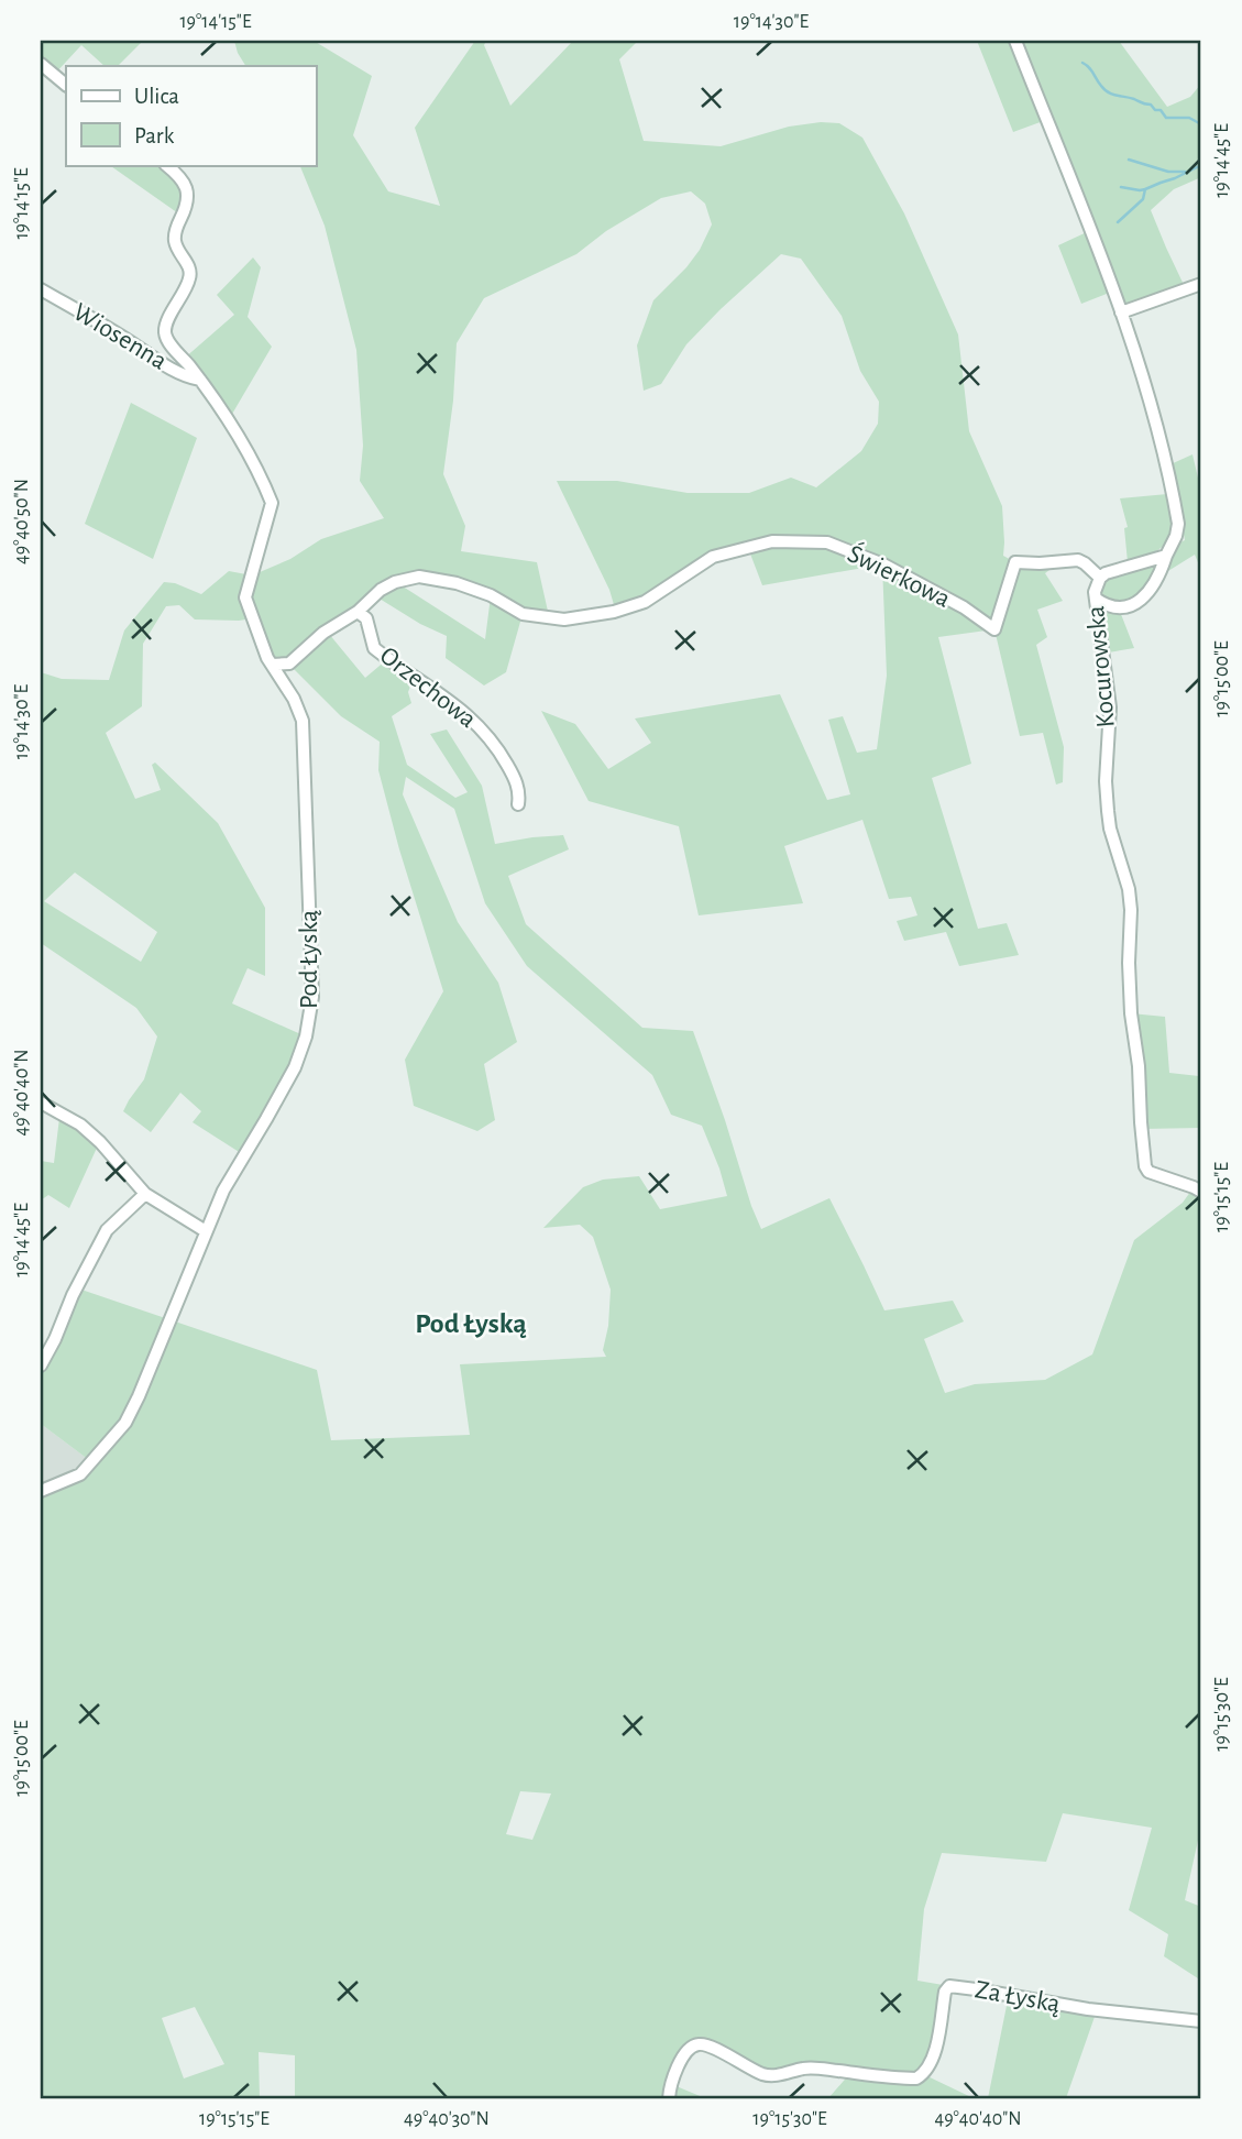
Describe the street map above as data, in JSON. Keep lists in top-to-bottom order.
{
  "streets": {
    "street": [
      "Wiosenna",
      "Świerkowa",
      "Kocurowska",
      "Orzechowa",
      "Pod Łyską",
      "Za Łyską"
    ]
  },
  "crossings": [
    ["Wiosenna", "Pod Łyską"],
    ["Świerkowa", "Kocurowska"],
    ["Świerkowa", "Orzechowa"],
    ["Świerkowa", "Pod Łyską"]
  ],
  "districts": ["Pod Łyską"],
  "legend": ["Ulica", "Park"],
  "coordinates": [
    "19°14'15\"E",
    "19°14'30\"E",
    "19°14'45\"E",
    "49°40'50\"N",
    "19°15'00\"E",
    "49°40'40\"N",
    "19°15'15\"E",
    "19°15'30\"E",
    "49°40'30\"N"
  ]
}
